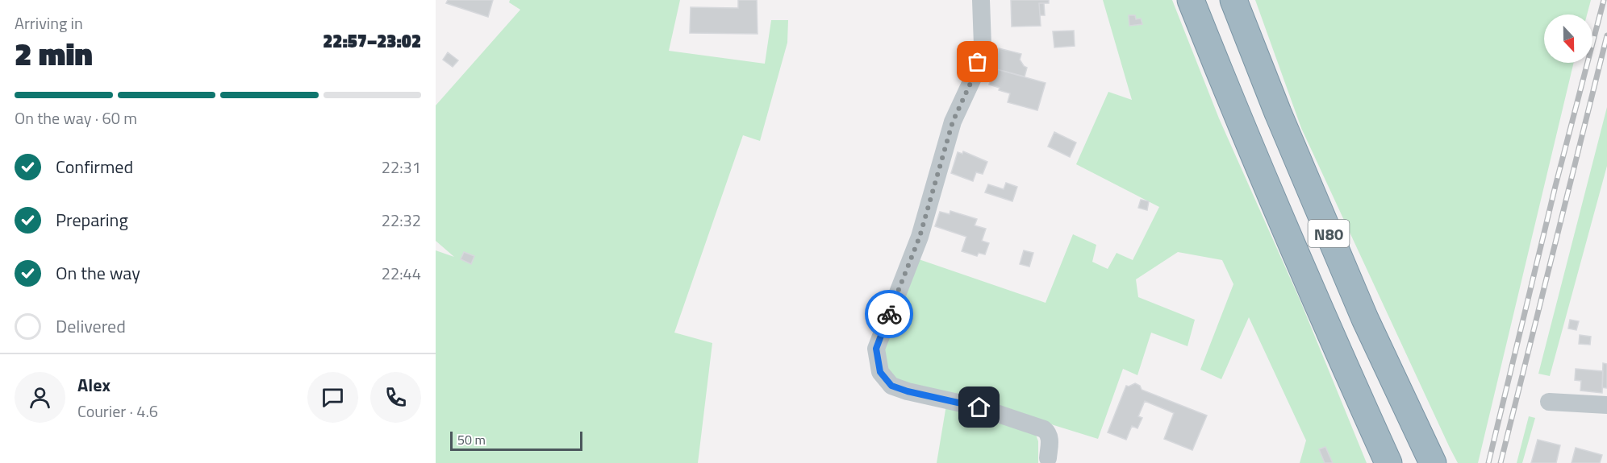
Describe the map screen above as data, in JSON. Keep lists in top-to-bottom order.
{
  "streets": {
    "highway": ["N80"]
  },
  "scale_bar": "50 m",
  "north": "bottom",
  "page": {
    "heading": ["2 min", "Arriving in", "22:57–23:02"],
    "panel": ["Alex", "Courier · 4.6"],
    "bar": "On the way · 60 m",
    "list": [
      ["Confirmed", "22:31"],
      ["Preparing", "22:32"],
      ["On the way", "22:44"],
      "Delivered"
    ],
    "scale": "50 m"
  }
}
